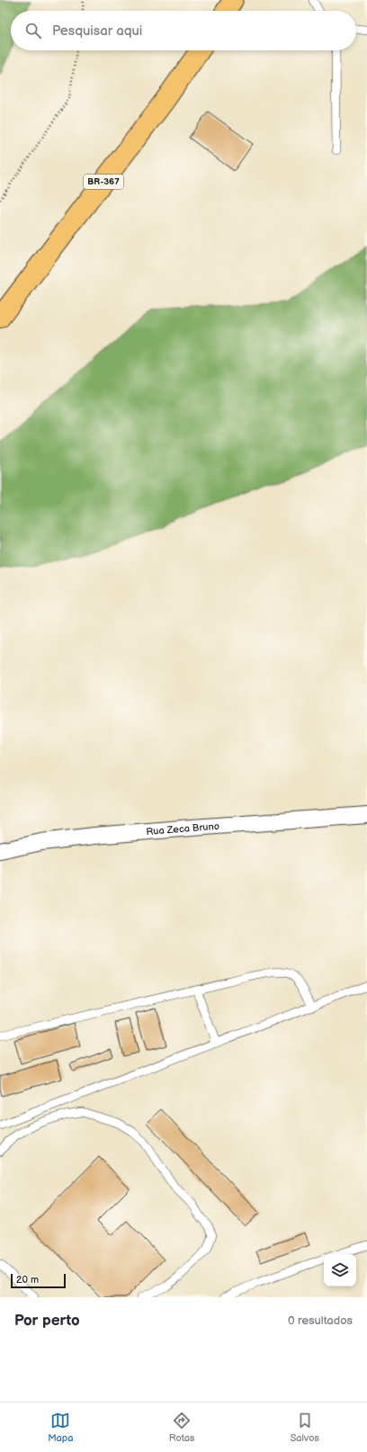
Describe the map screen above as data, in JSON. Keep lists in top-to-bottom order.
{
  "streets": {
    "highway": ["BR-367"],
    "street": ["Rua Zeca Bruno"]
  },
  "scale_bar": "20 m",
  "page": {
    "search": "Pesquisar aqui",
    "scale": "20 m",
    "heading": ["Por perto", "0 resultados"],
    "nav": ["Mapa", "Rotas", "Salvos"]
  }
}
